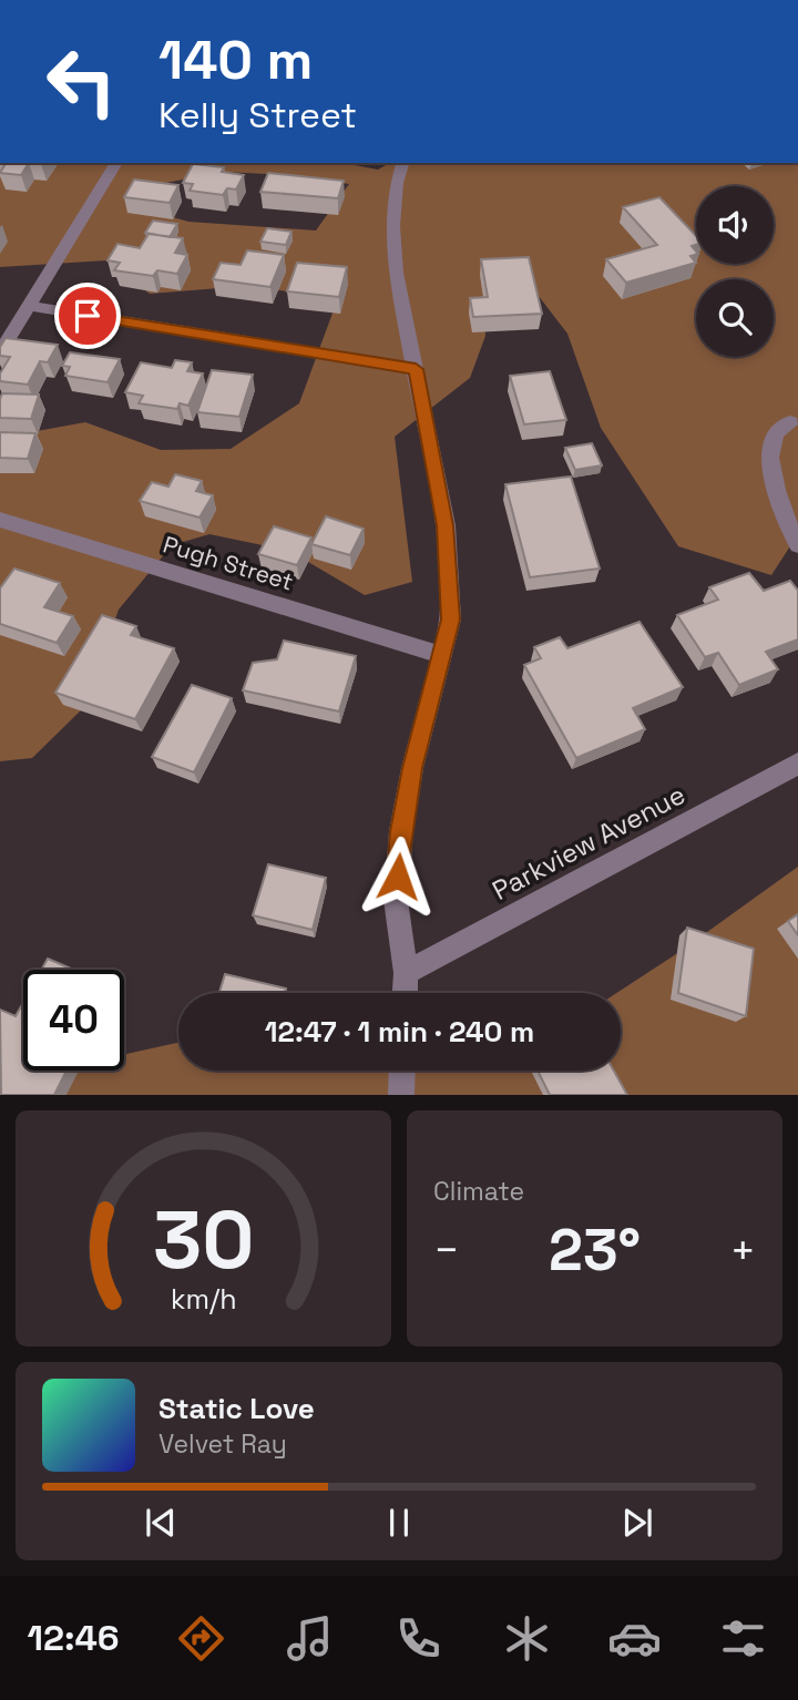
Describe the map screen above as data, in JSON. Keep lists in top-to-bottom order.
{
  "streets": {
    "street": ["Pugh Street", "Parkview Avenue"]
  },
  "page": {
    "turn": ["140 m", "Kelly Street"],
    "limit": "40",
    "trip": "12:47 · 1 min · 240 m",
    "tile": "Climate",
    "heat": ["−", "23°", "+"],
    "song": ["Static Love", "Velvet Ray"],
    "tabs": "12:46",
    "gauge": ["30", "km/h"]
  }
}
